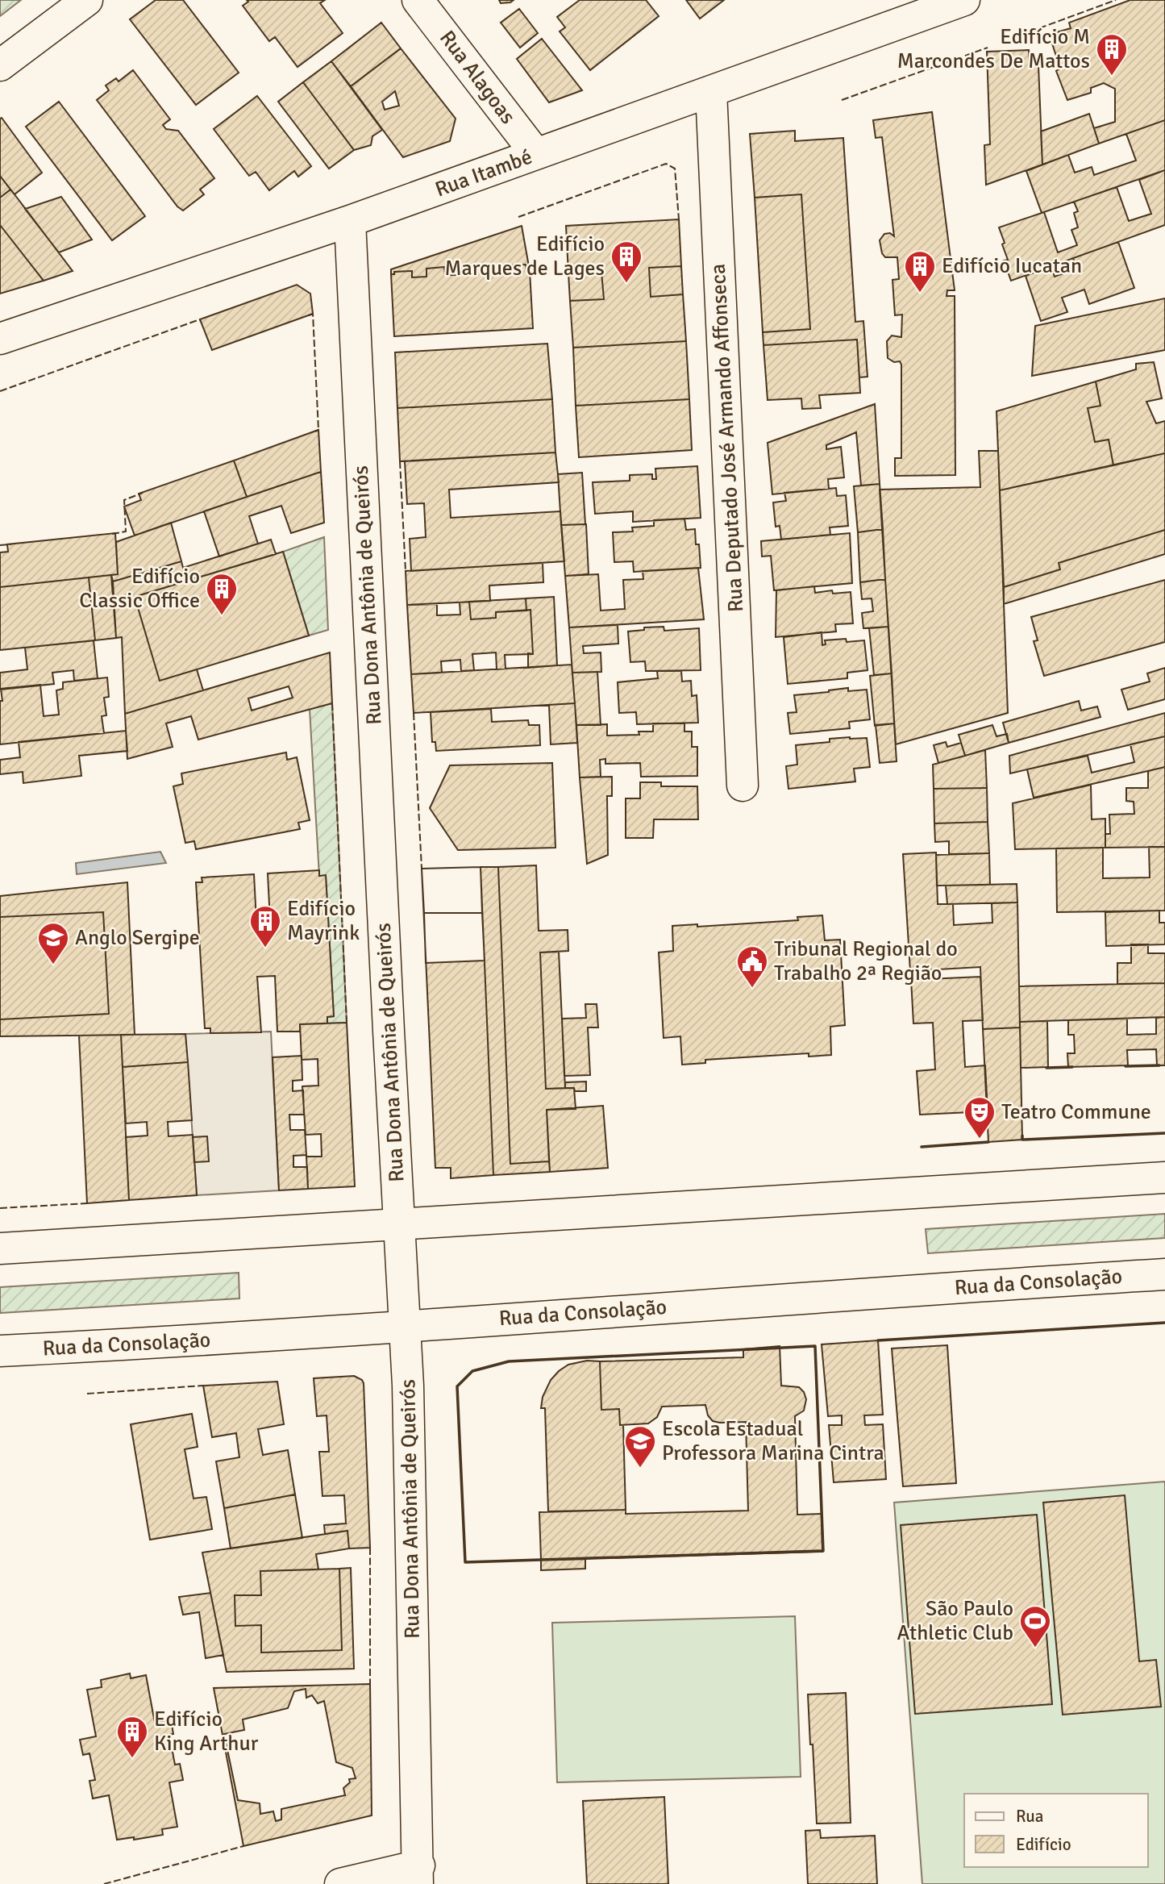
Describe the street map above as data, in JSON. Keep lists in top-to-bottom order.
{
  "streets": {
    "street": [
      "Rua Alagoas",
      "Rua Itambé",
      "Rua Deputado José Armando Affonseca",
      "Rua Dona Antônia de Queirós",
      "Rua da Consolação"
    ]
  },
  "crossings": [
    ["Rua Alagoas", "Rua Itambé"],
    ["Rua Itambé", "Rua Deputado José Armando Affonseca"],
    ["Rua Itambé", "Rua Dona Antônia de Queirós"],
    ["Rua Dona Antônia de Queirós", "Rua da Consolação"]
  ],
  "places": {
    "building": [
      "Edifício M Marcondes De Mattos",
      "Edifício Marques de Lages",
      "Edifício Iucatan",
      "Edifício Classic Office",
      "Edifício Mayrink",
      "Edifício King Arthur"
    ],
    "school or university": ["Anglo Sergipe", "Escola Estadual Professora Marina Cintra"],
    "public building": ["Tribunal Regional do Trabalho 2ª Região"],
    "theatre": ["Teatro Commune"],
    "sports": ["São Paulo Athletic Club"]
  },
  "legend": ["Rua", "Edifício"]
}
